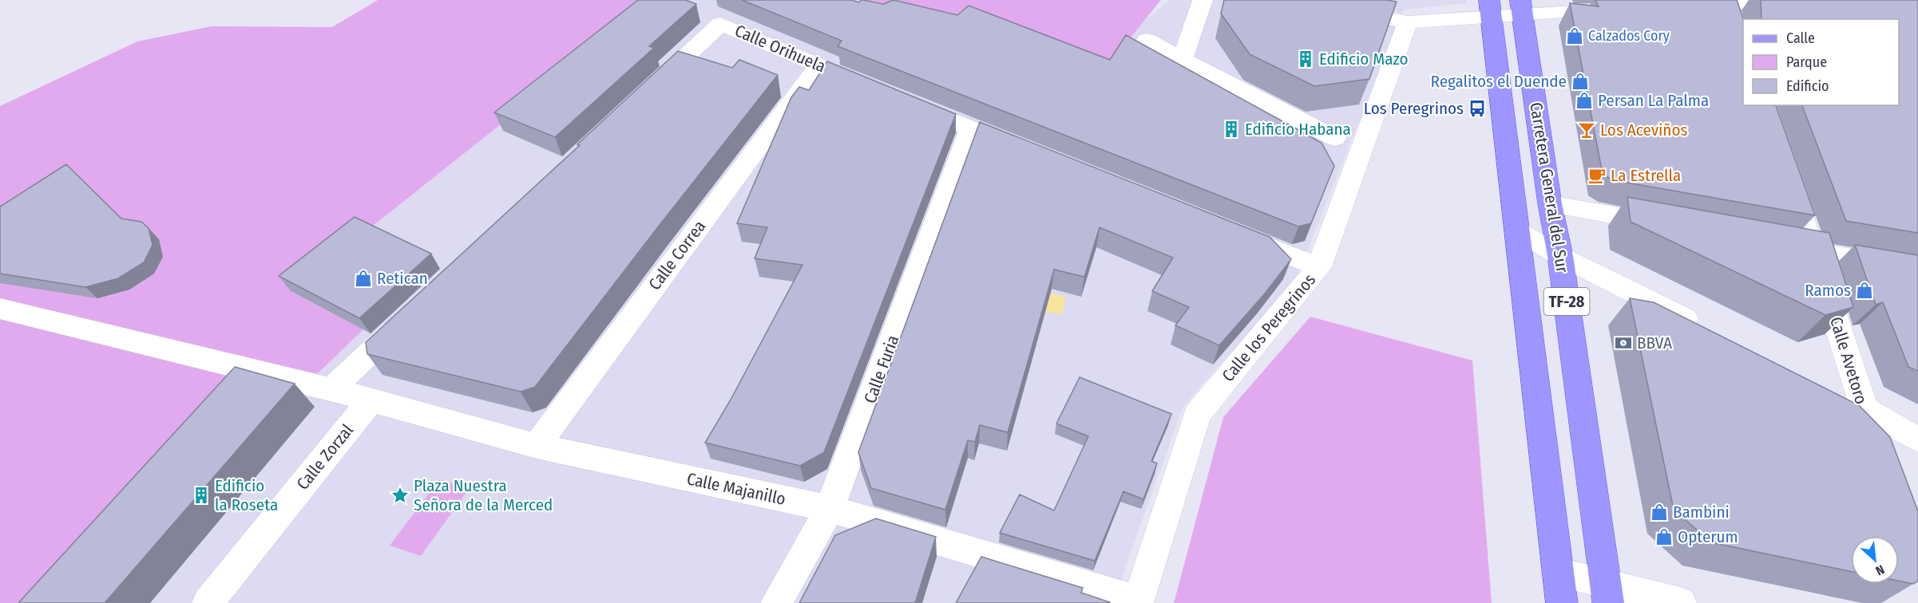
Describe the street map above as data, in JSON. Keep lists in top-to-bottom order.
{
  "streets": {
    "main road": ["Carretera General del Sur", "TF-28"],
    "street": [
      "Calle Orihuela",
      "Calle Correa",
      "Calle los Peregrinos",
      "Calle Avetoro",
      "Calle Furia",
      "Calle Zorzal",
      "Calle Majanillo"
    ]
  },
  "crossings": [
    ["Calle Orihuela", "Calle Correa"],
    ["Calle Correa", "Calle Majanillo"],
    ["Calle los Peregrinos", "Calle Majanillo"],
    ["Calle Furia", "Calle Majanillo"],
    ["Calle Zorzal", "Calle Majanillo"]
  ],
  "places": {
    "shop": [
      "Calzados Cory",
      "Regalitos el Duende",
      "Persan La Palma",
      "Retican",
      "Ramos",
      "Bambini",
      "Opterum"
    ],
    "building": ["Edificio Mazo", "Edificio Habana", "Edificio la Roseta"],
    "bus stop": ["Los Peregrinos"],
    "bar": ["Los Aceviños"],
    "cafe": ["La Estrella"],
    "bank": ["BBVA"],
    "place": ["Plaza Nuestra Señora de la Merced"]
  },
  "legend": ["Calle", "Parque", "Edificio"],
  "north": "bottom right"
}
